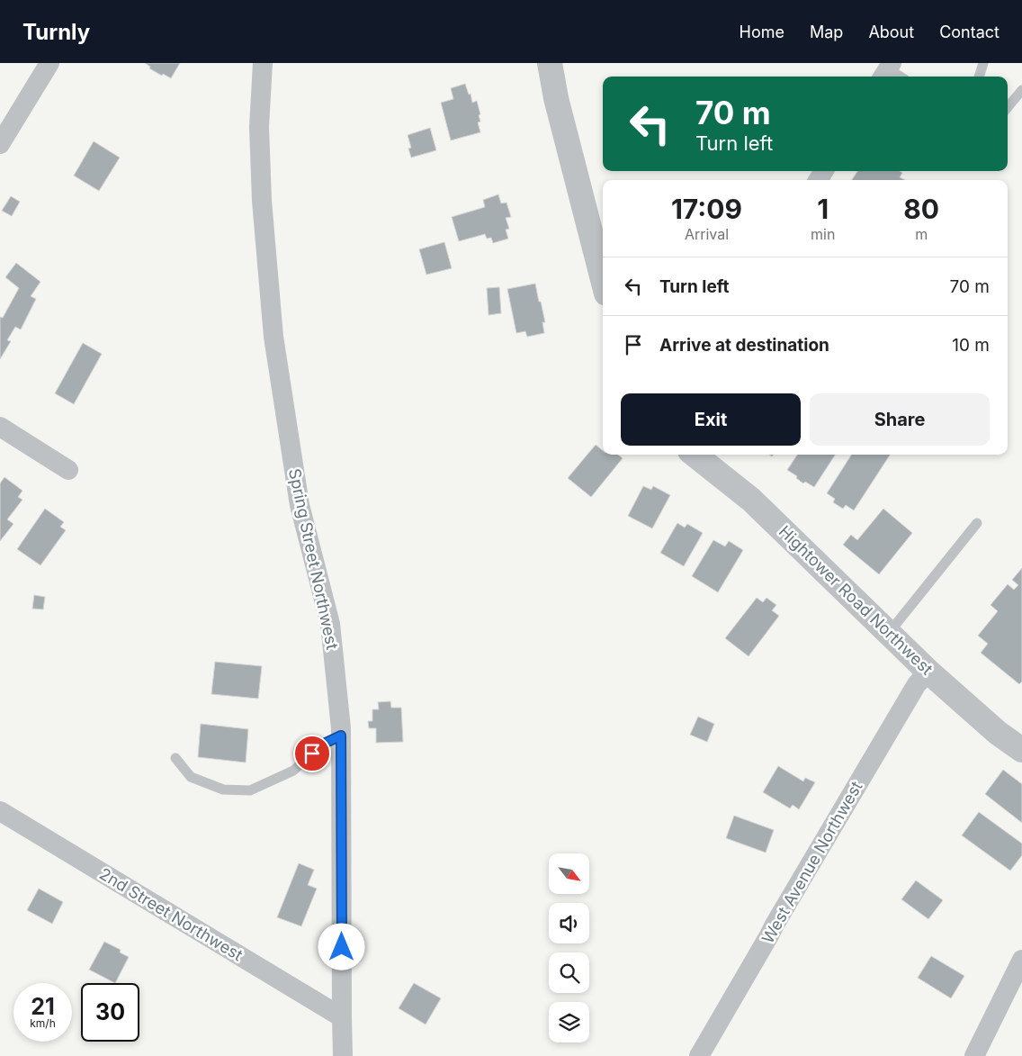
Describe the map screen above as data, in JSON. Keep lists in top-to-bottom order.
{
  "streets": {
    "street": [
      "Spring Street Northwest",
      "Hightower Road Northwest",
      "West Avenue Northwest",
      "2nd Street Northwest"
    ]
  },
  "crossings": [
    ["Spring Street Northwest", "2nd Street Northwest"],
    ["Hightower Road Northwest", "West Avenue Northwest"]
  ],
  "north": "bottom right",
  "page": {
    "header": "Turnly",
    "nav": [
      "Home",
      "Map",
      "About",
      "Contact"
    ],
    "turn": ["70 m", "Turn left"],
    "eta": [
      "17:09",
      "Arrival",
      "1",
      "min",
      "80",
      "m"
    ],
    "list": [
      {
        "name": "Turn left",
        "value": "70 m"
      },
      {
        "name": "Arrive at destination",
        "value": "10 m"
      }
    ],
    "buttons": ["Exit", "Share"],
    "speed": "21 km/h",
    "limit": "30"
  }
}
